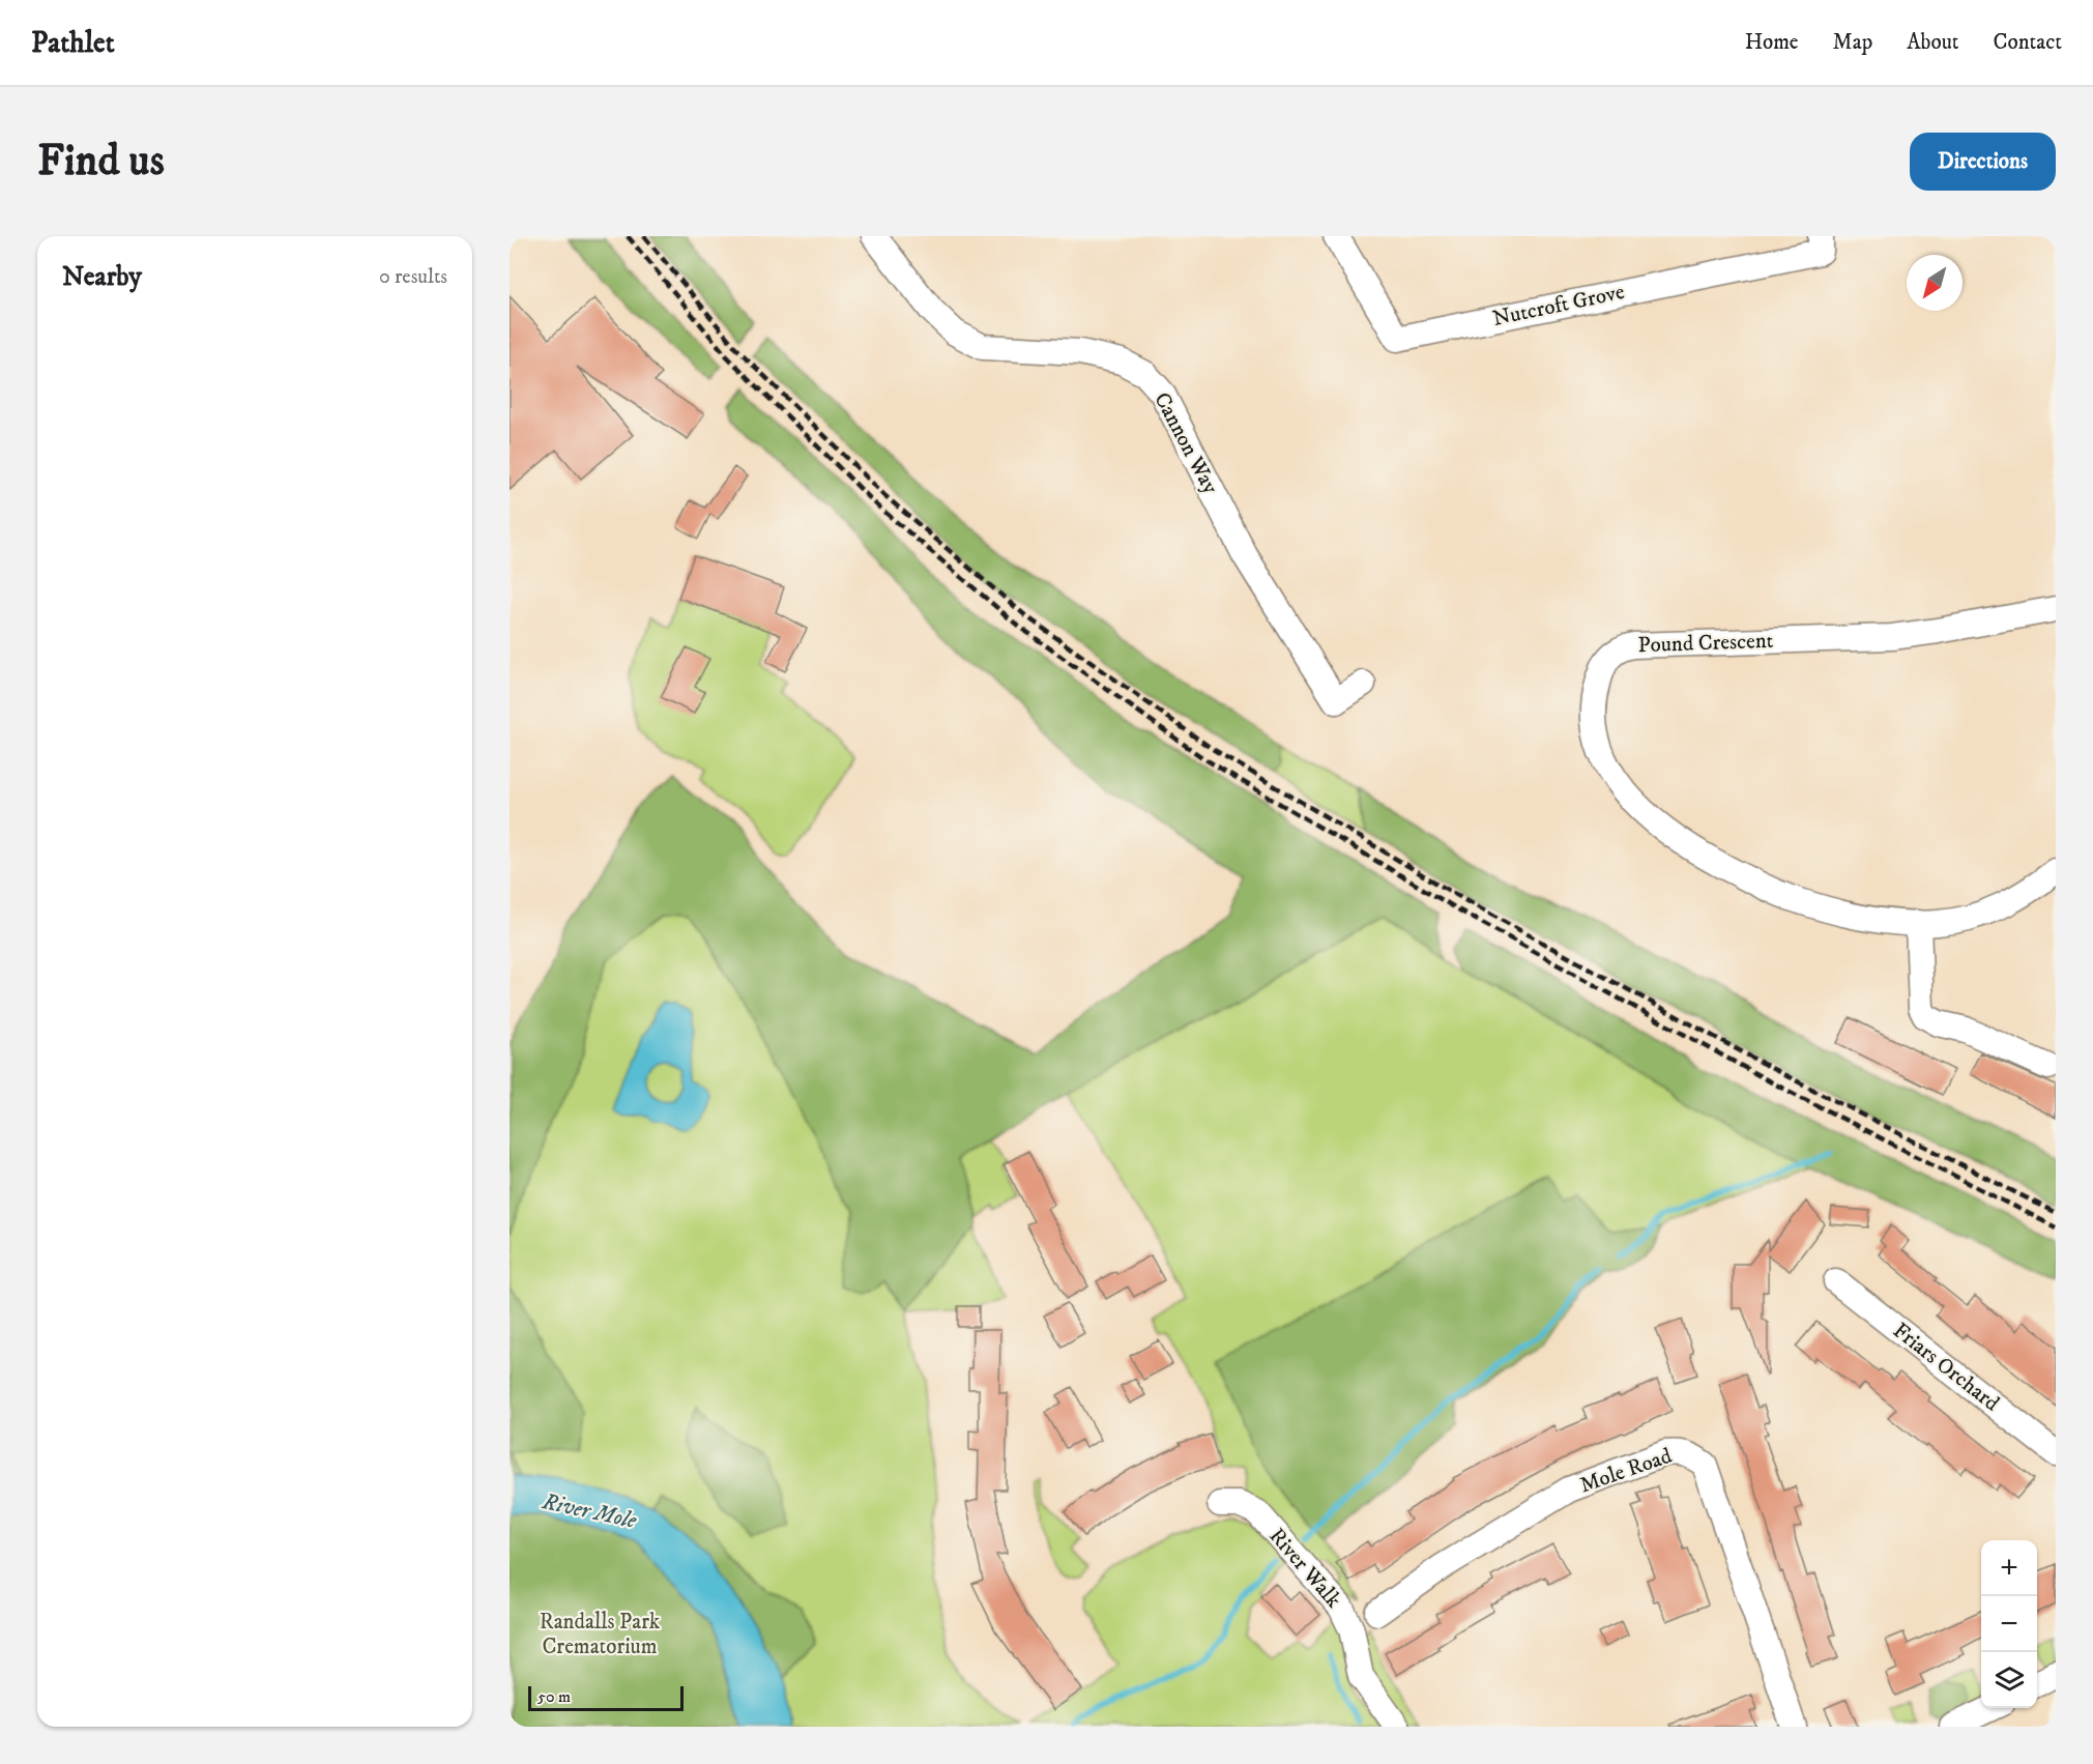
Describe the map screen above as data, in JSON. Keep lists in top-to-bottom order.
{
  "streets": {
    "street": [
      "Nutcroft Grove",
      "Cannon Way",
      "Pound Crescent",
      "Friars Orchard",
      "Mole Road",
      "River Walk"
    ]
  },
  "water": ["River Mole"],
  "parks": ["Randalls Park Crematorium"],
  "scale_bar": "50 m",
  "north": "bottom left",
  "page": {
    "header": "Pathlet",
    "nav": [
      "Home",
      "Map",
      "About",
      "Contact"
    ],
    "buttons": "Directions",
    "title": "Find us",
    "heading": ["Nearby", "0 results"],
    "map_buttons": ["+", "−"],
    "scale": "50 m"
  }
}
